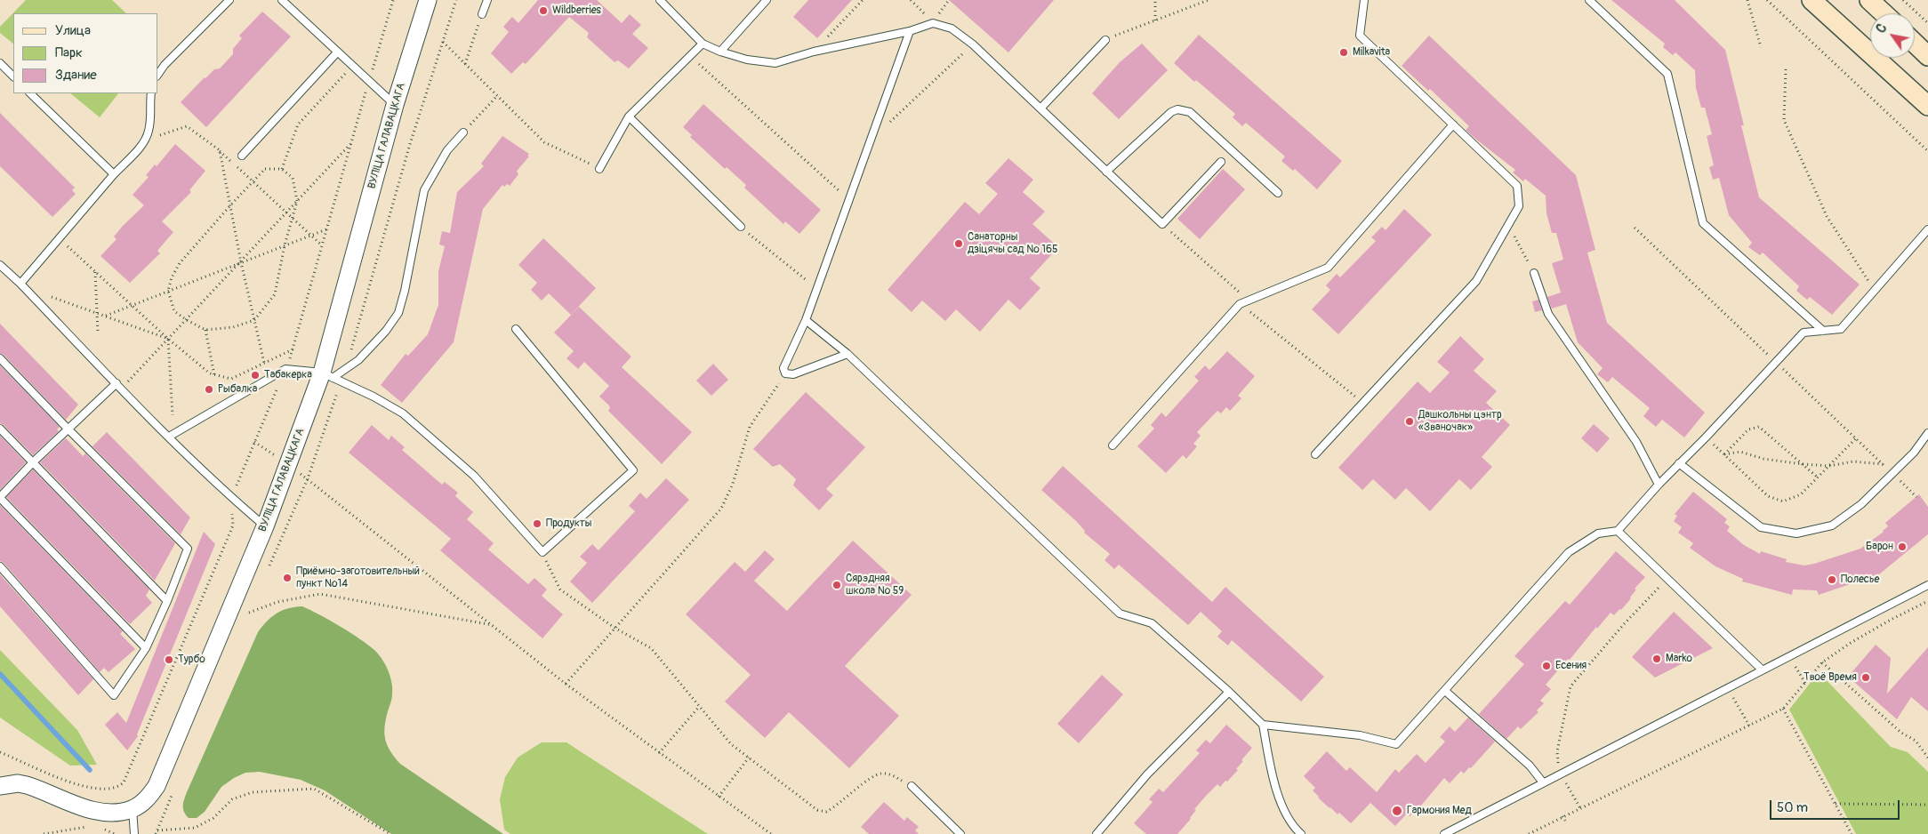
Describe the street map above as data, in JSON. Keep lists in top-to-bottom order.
{
  "streets": {
    "street": ["ВУЛІЦА ГАЛАВАЦКАГА"]
  },
  "places": [
    "Wildberries",
    "Milkavita",
    "Санаторны дзіцячы сад № 165",
    "Табакерка",
    "Рыбалка",
    "Дашкольны цэнтр «Званочак»",
    "Продукты",
    "Барон",
    "Приёмно-заготовительный пункт №14",
    "Полесье",
    "Сярэдняя школа № 59",
    "Marko",
    "Турбо",
    "Есения",
    "Твоё Время",
    "Гармония Мед"
  ],
  "legend": ["Улица", "Парк", "Здание"],
  "scale_bar": "50 m",
  "north": "top left"
}
